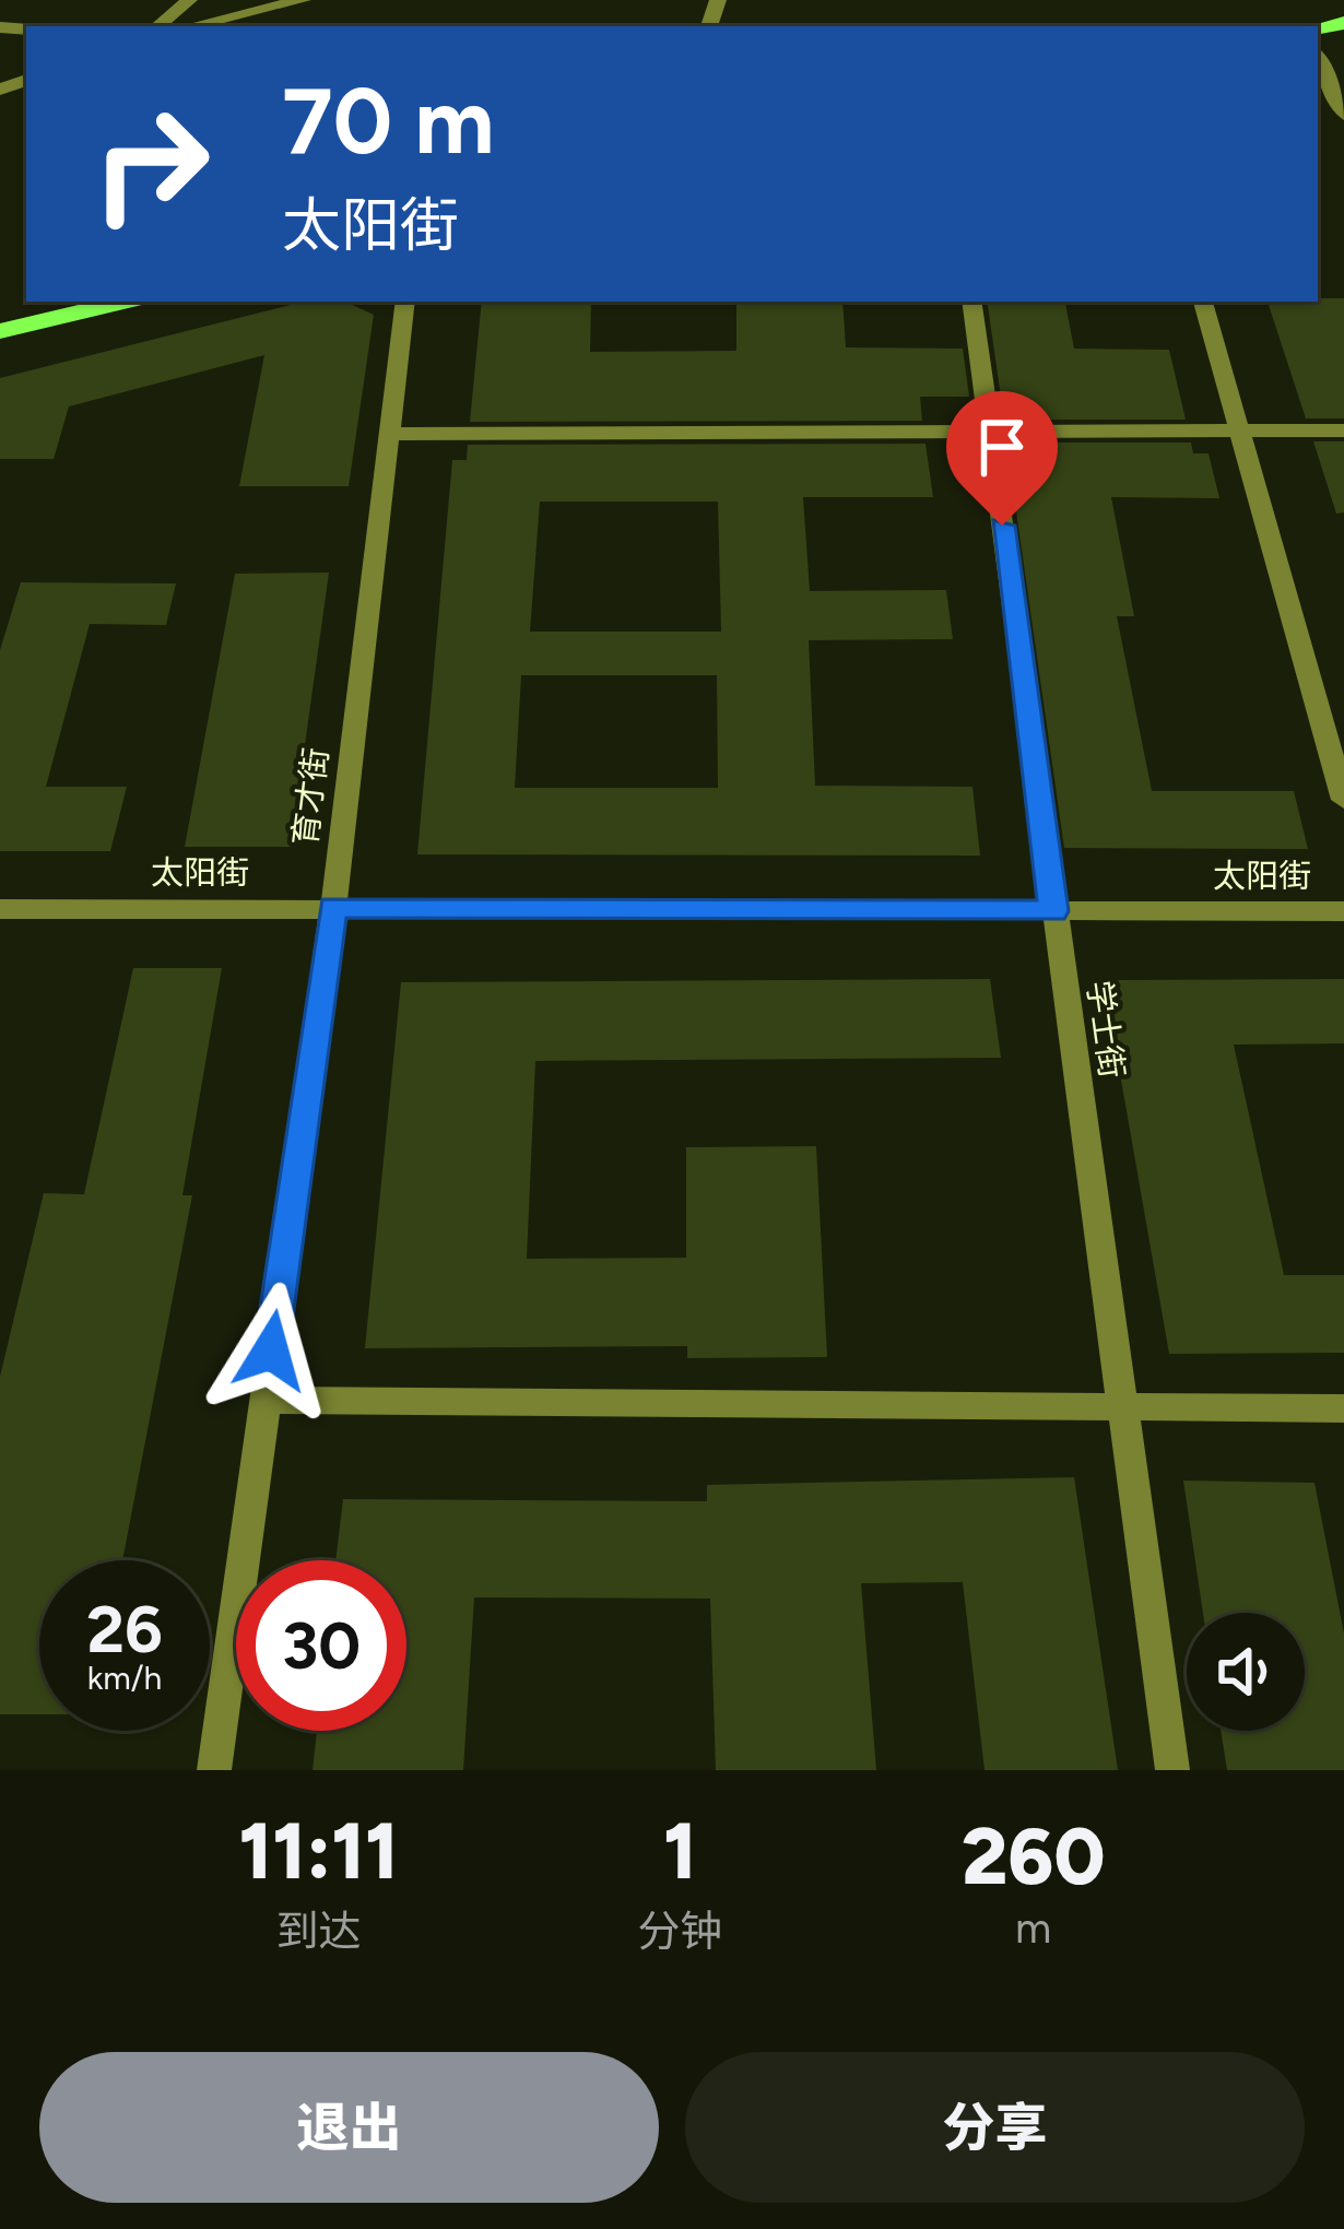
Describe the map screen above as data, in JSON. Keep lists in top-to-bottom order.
{
  "streets": {
    "street": ["育才街", "太阳街", "学士街"]
  },
  "crossings": [
    ["育才街", "太阳街"],
    ["太阳街", "学士街"]
  ],
  "page": {
    "turn": ["70 m", "太阳街"],
    "speed": "26 km/h",
    "limit": "30",
    "eta": [
      "11:11",
      "到达",
      "1",
      "分钟",
      "260",
      "m"
    ],
    "buttons": ["退出", "分享"]
  }
}
